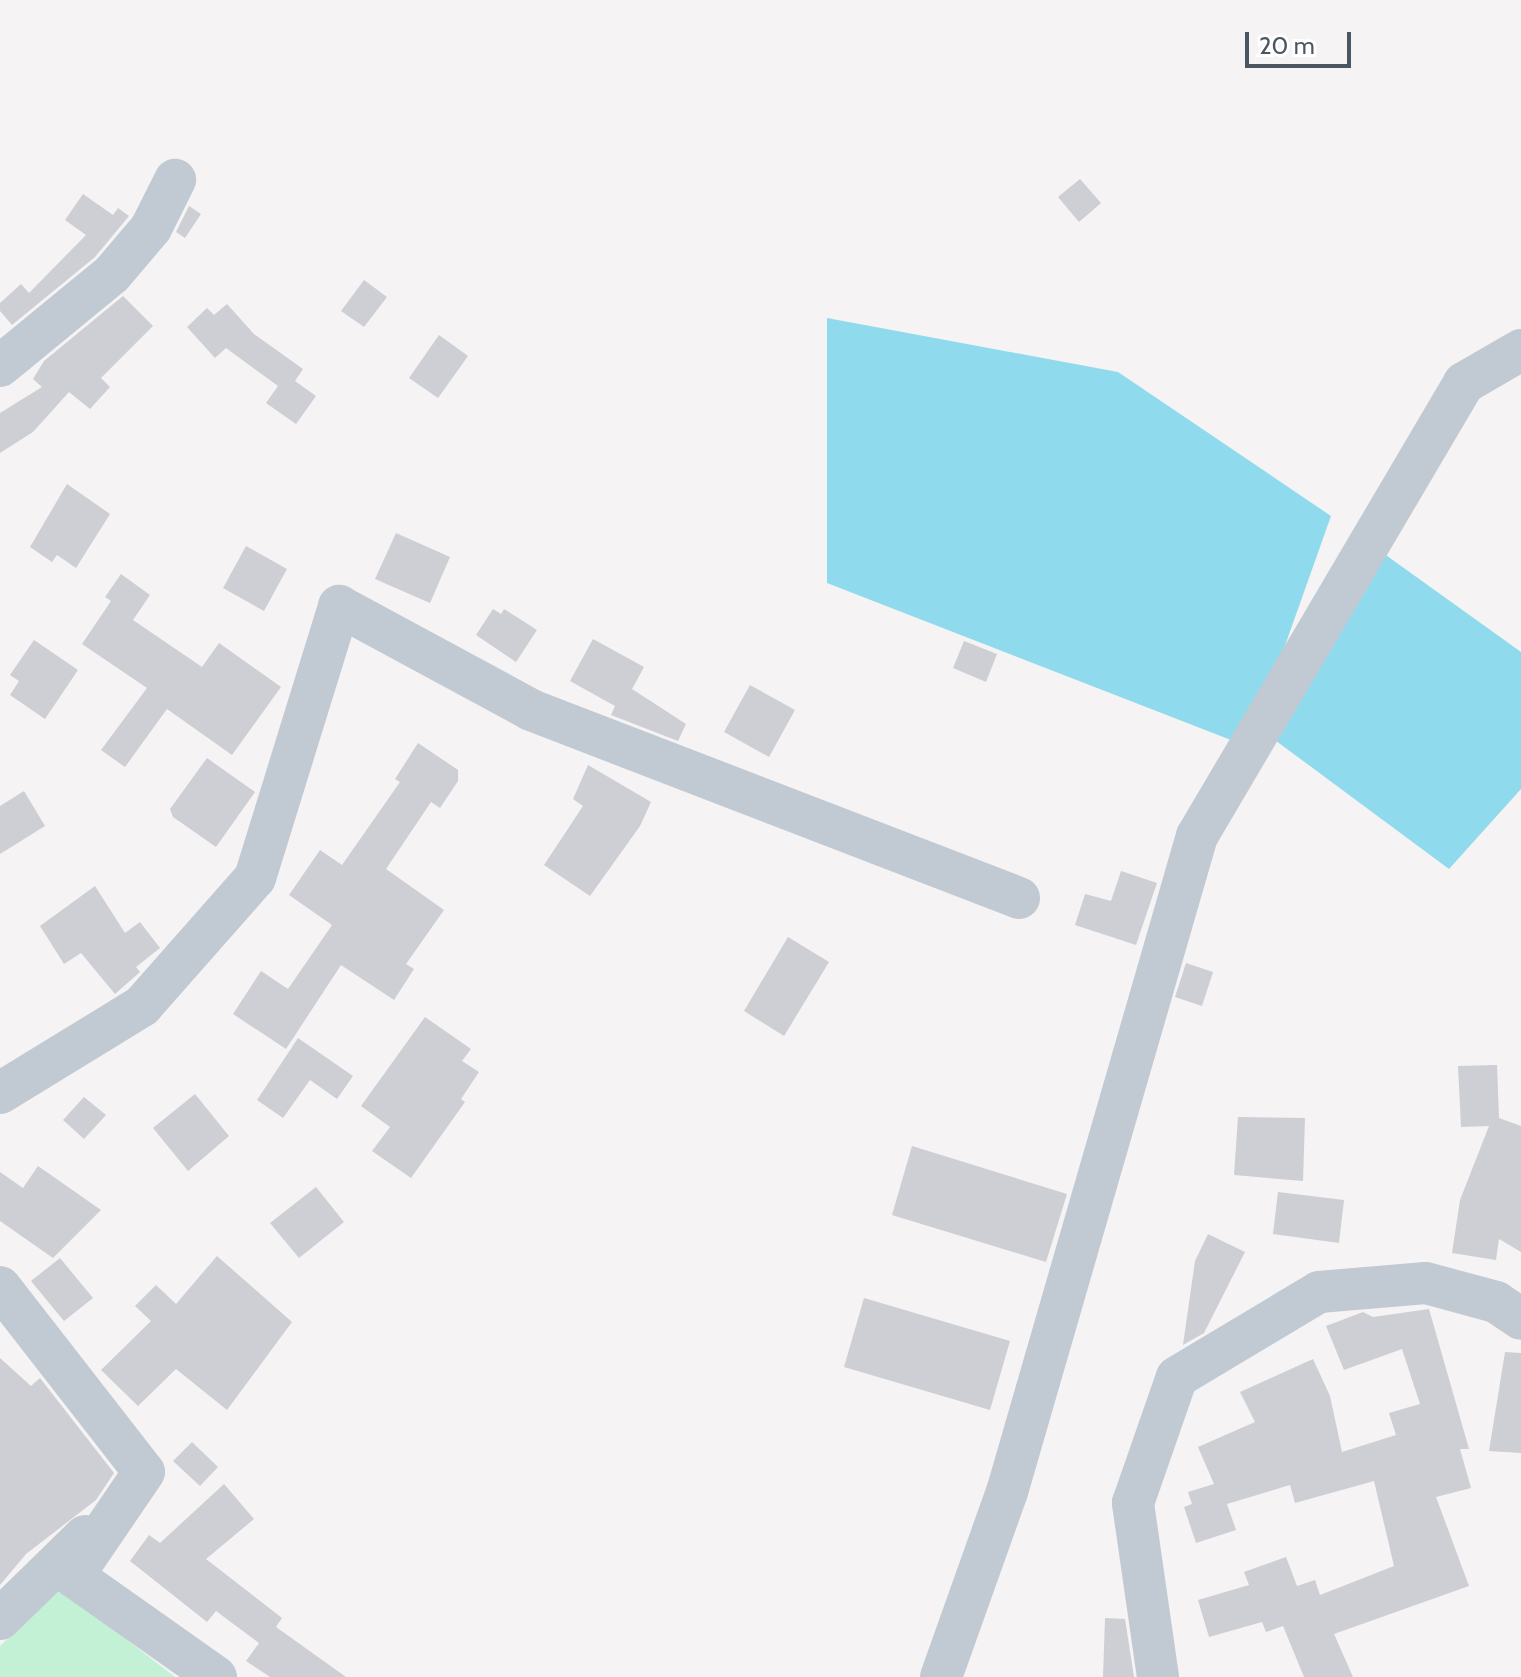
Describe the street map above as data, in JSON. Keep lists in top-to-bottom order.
{
  "scale_bar": "20 m"
}
